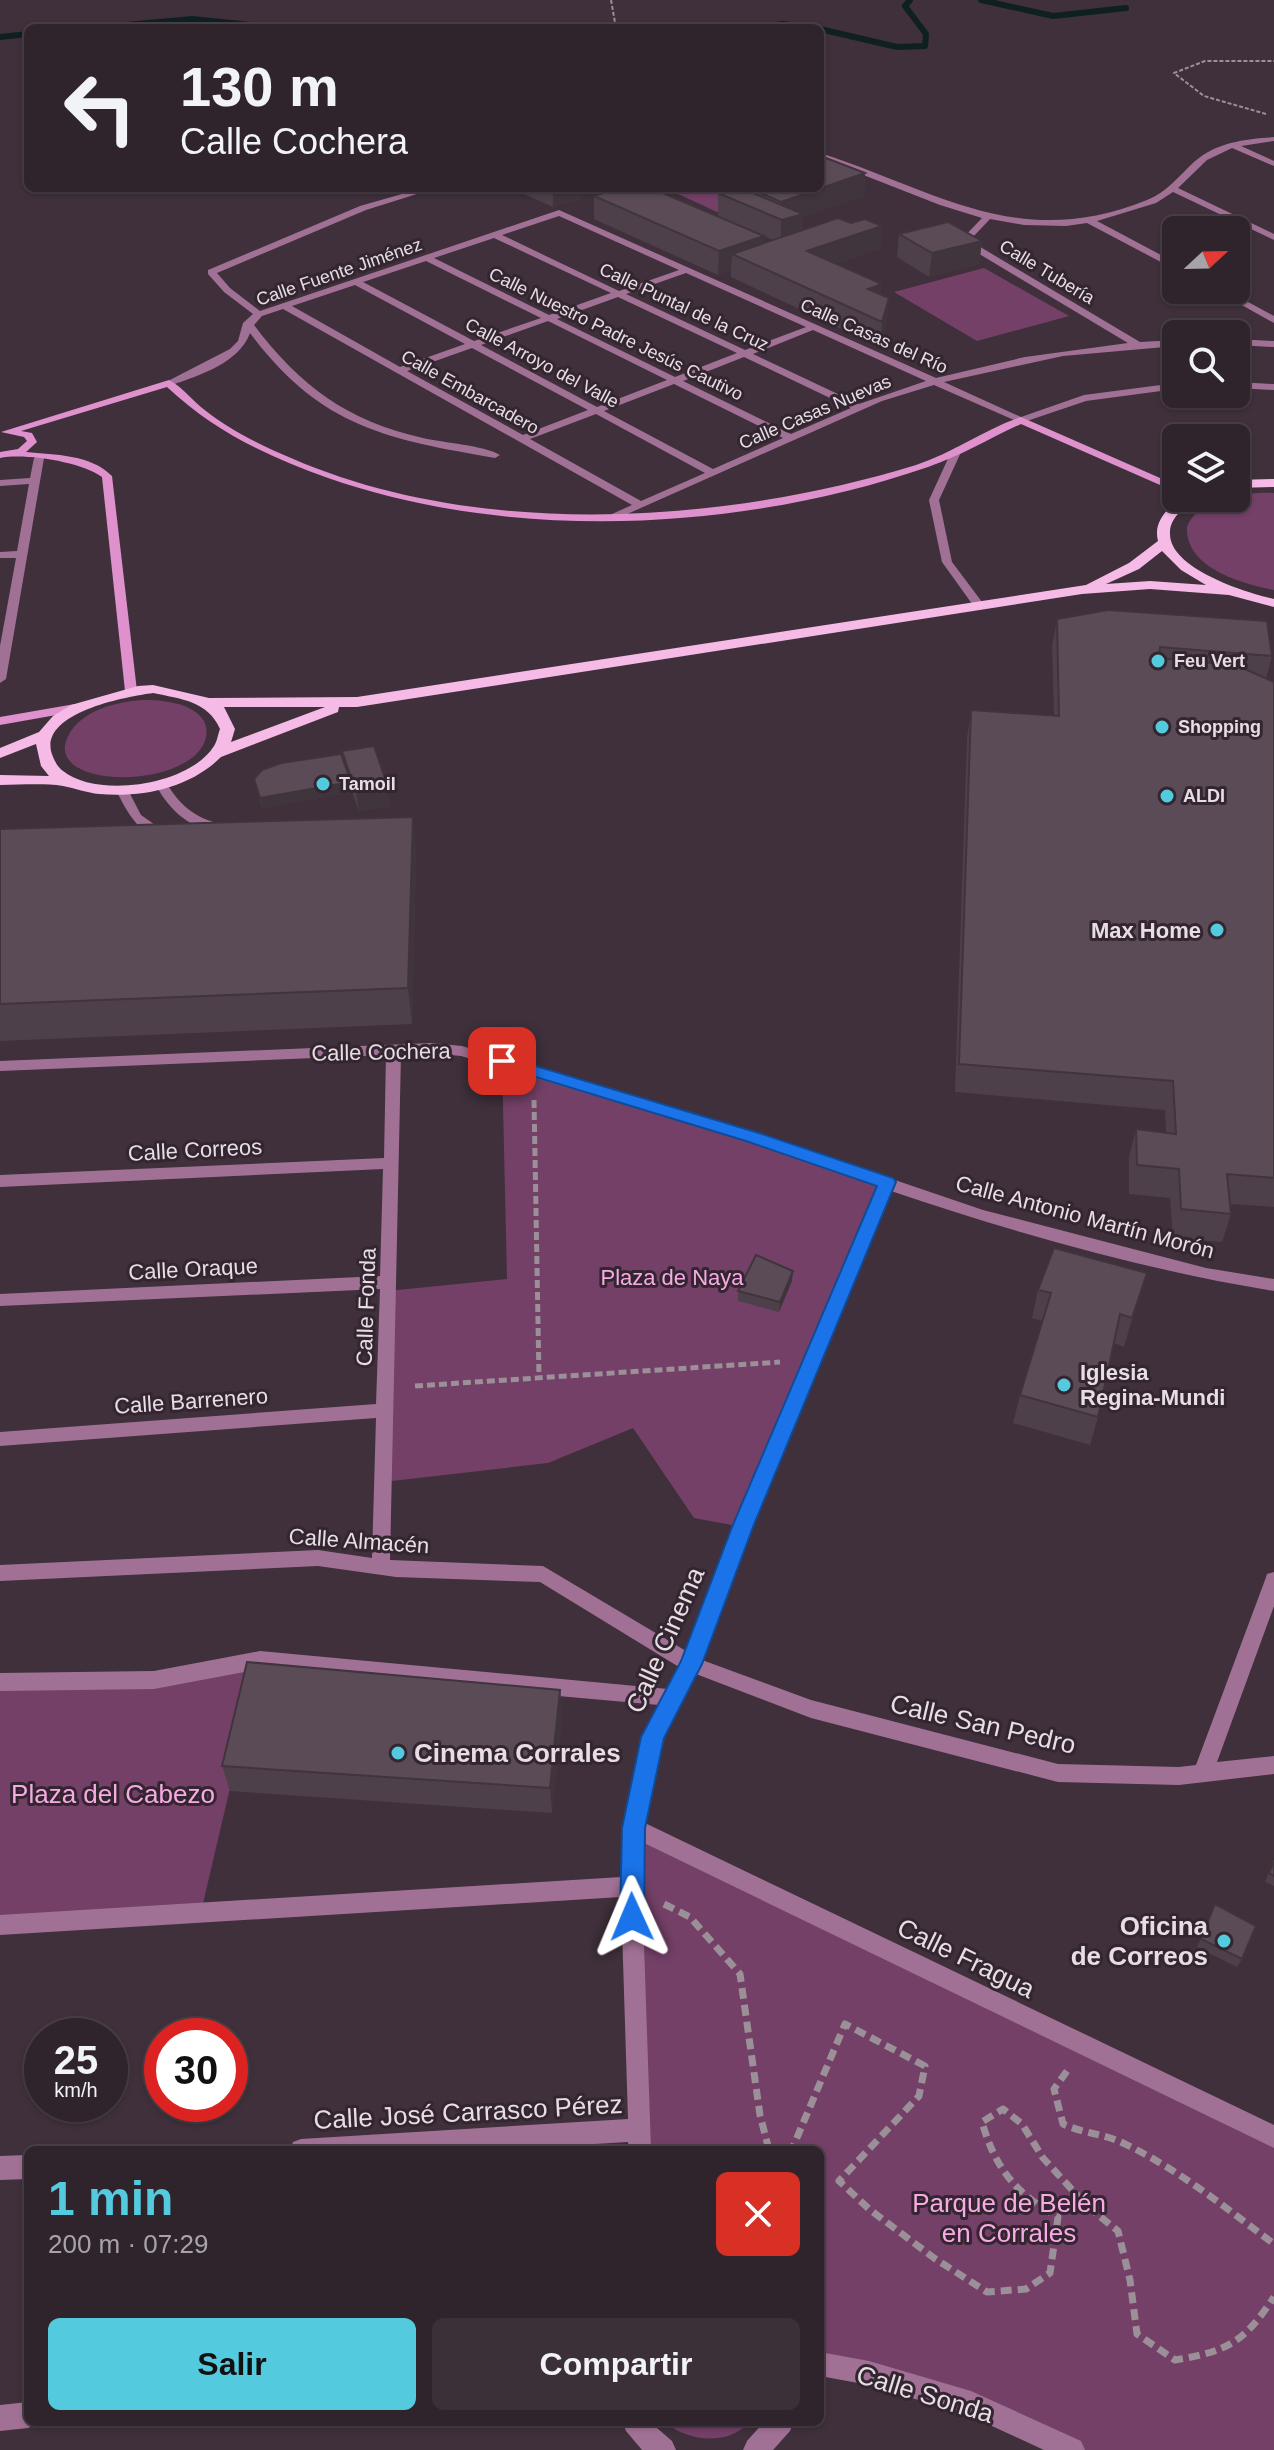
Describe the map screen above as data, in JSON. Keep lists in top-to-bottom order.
{
  "streets": {
    "street": [
      "Calle Fuente Jiménez",
      "Calle Tubería",
      "Calle Puntal de la Cruz",
      "Calle Nuestro Padre Jesús Cautivo",
      "Calle Casas del Río",
      "Calle Arroyo del Valle",
      "Calle Embarcadero",
      "Calle Casas Nuevas",
      "Calle Cochera",
      "Calle Correos",
      "Calle Antonio Martín Morón",
      "Calle Oraque",
      "Calle Fonda",
      "Calle Barrenero",
      "Calle Almacén",
      "Calle Cinema",
      "Calle San Pedro",
      "Calle Fragua",
      "Calle José Carrasco Pérez",
      "Calle Sonda"
    ]
  },
  "crossings": [
    ["Calle Fuente Jiménez", "Calle Puntal de la Cruz"],
    ["Calle Fuente Jiménez", "Calle Nuestro Padre Jesús Cautivo"],
    ["Calle Fuente Jiménez", "Calle Casas del Río"],
    ["Calle Fuente Jiménez", "Calle Arroyo del Valle"],
    ["Calle Fuente Jiménez", "Calle Embarcadero"],
    ["Calle Tubería", "Calle Casas Nuevas"],
    ["Calle Puntal de la Cruz", "Calle Casas Nuevas"],
    ["Calle Nuestro Padre Jesús Cautivo", "Calle Casas Nuevas"],
    ["Calle Casas del Río", "Calle Casas Nuevas"],
    ["Calle Arroyo del Valle", "Calle Casas Nuevas"],
    ["Calle Embarcadero", "Calle Casas Nuevas"],
    ["Calle Cochera", "Calle Antonio Martín Morón"],
    ["Calle Cochera", "Calle Fonda"],
    ["Calle Cochera", "Calle Cinema"],
    ["Calle Correos", "Calle Fonda"],
    ["Calle Antonio Martín Morón", "Calle Cinema"],
    ["Calle Oraque", "Calle Fonda"],
    ["Calle Fonda", "Calle Barrenero"],
    ["Calle Fonda", "Calle Almacén"],
    ["Calle Almacén", "Calle Cinema"],
    ["Calle Almacén", "Calle San Pedro"],
    ["Calle Cinema", "Calle San Pedro"],
    ["Calle Cinema", "Calle Fragua"],
    ["Calle Cinema", "Calle José Carrasco Pérez"]
  ],
  "parks": ["Plaza de Naya", "Plaza del Cabezo", "Parque de Belén en Corrales"],
  "places": [
    "Feu Vert",
    "Shopping",
    "Tamoil",
    "ALDI",
    "Max Home",
    "Iglesia Regina-Mundi",
    "Cinema Corrales",
    "Oficina de Correos"
  ],
  "north": "right",
  "page": {
    "turn": ["130 m", "Calle Cochera"],
    "speed": "25 km/h",
    "limit": "30",
    "heading": ["1 min", "200 m · 07:29"],
    "buttons": ["Salir", "Compartir"]
  }
}
